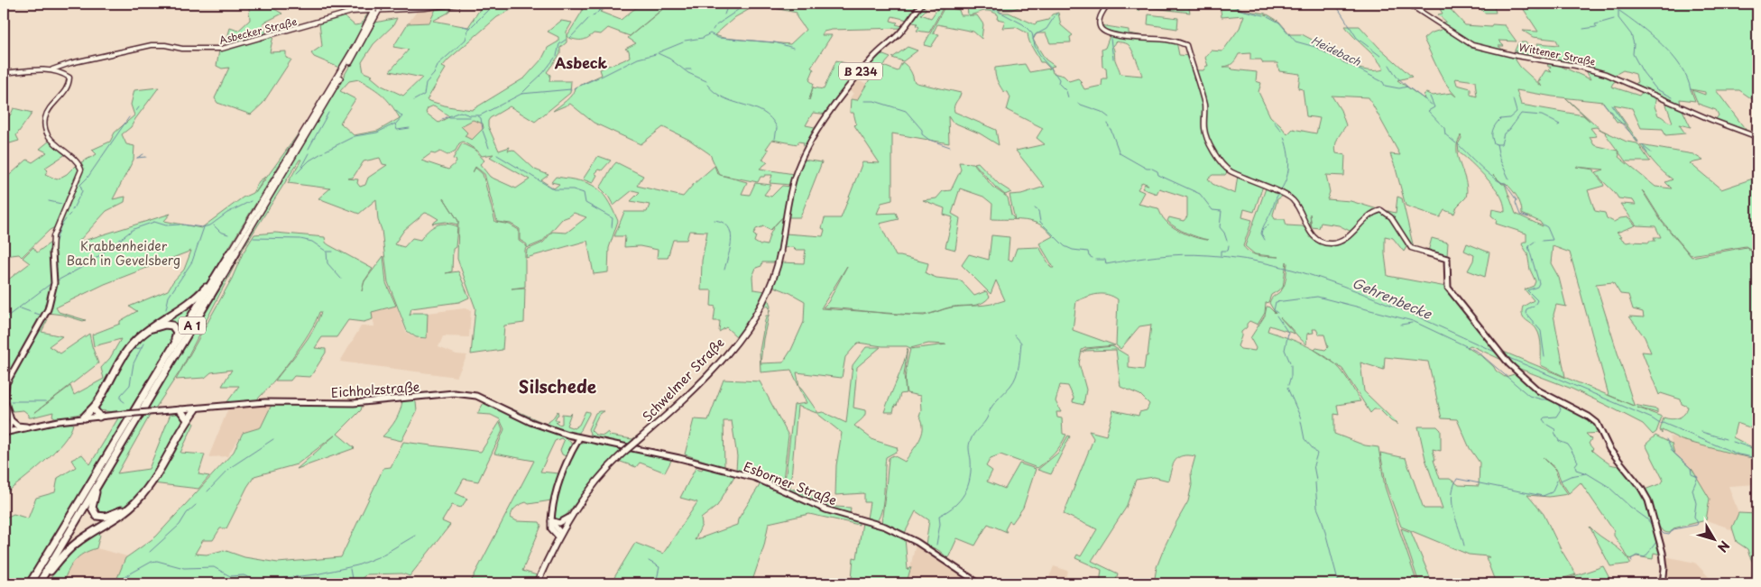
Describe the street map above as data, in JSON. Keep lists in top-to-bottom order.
{
  "streets": {
    "highway": ["A 1"],
    "main road": [
      "Asbecker Straße",
      "Wittener Straße",
      "B 234",
      "Schwelmer Straße",
      "Eichholzstraße",
      "Esborner Straße"
    ]
  },
  "crossings": [
    ["Eichholzstraße", "Esborner Straße"]
  ],
  "districts": ["Asbeck", "Silschede"],
  "water": ["Heidebach", "Gehrenbecke"],
  "parks": ["Krabbenheider Bach in Gevelsberg"],
  "north": "bottom right"
}
